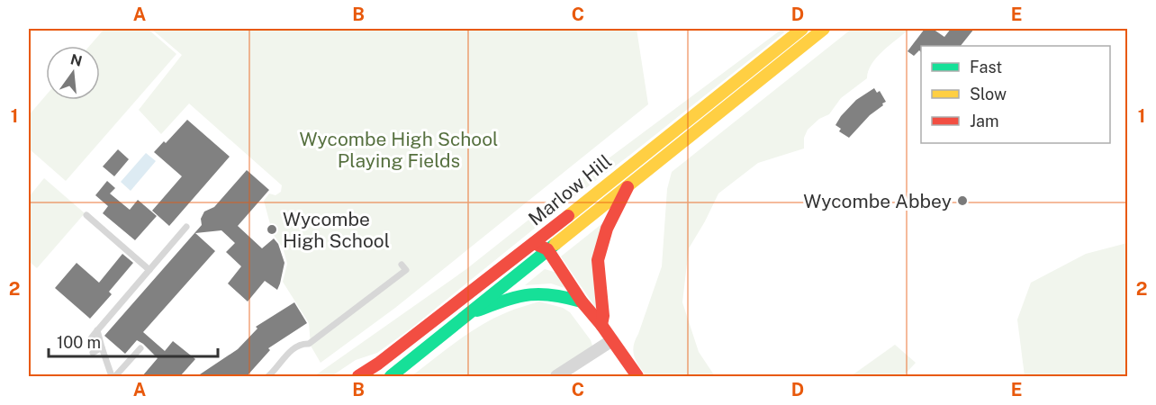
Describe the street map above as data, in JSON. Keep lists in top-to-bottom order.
{
  "streets": {
    "main road": ["Marlow Hill"]
  },
  "parks": ["Wycombe High School Playing Fields"],
  "places": ["Wycombe Abbey", "Wycombe High School"],
  "legend": ["Fast", "Slow", "Jam"],
  "scale_bar": "100 m",
  "north": "top",
  "grid": {
    "columns": [
      "A",
      "B",
      "C",
      "D",
      "E"
    ],
    "rows": ["1", "2"]
  }
}
